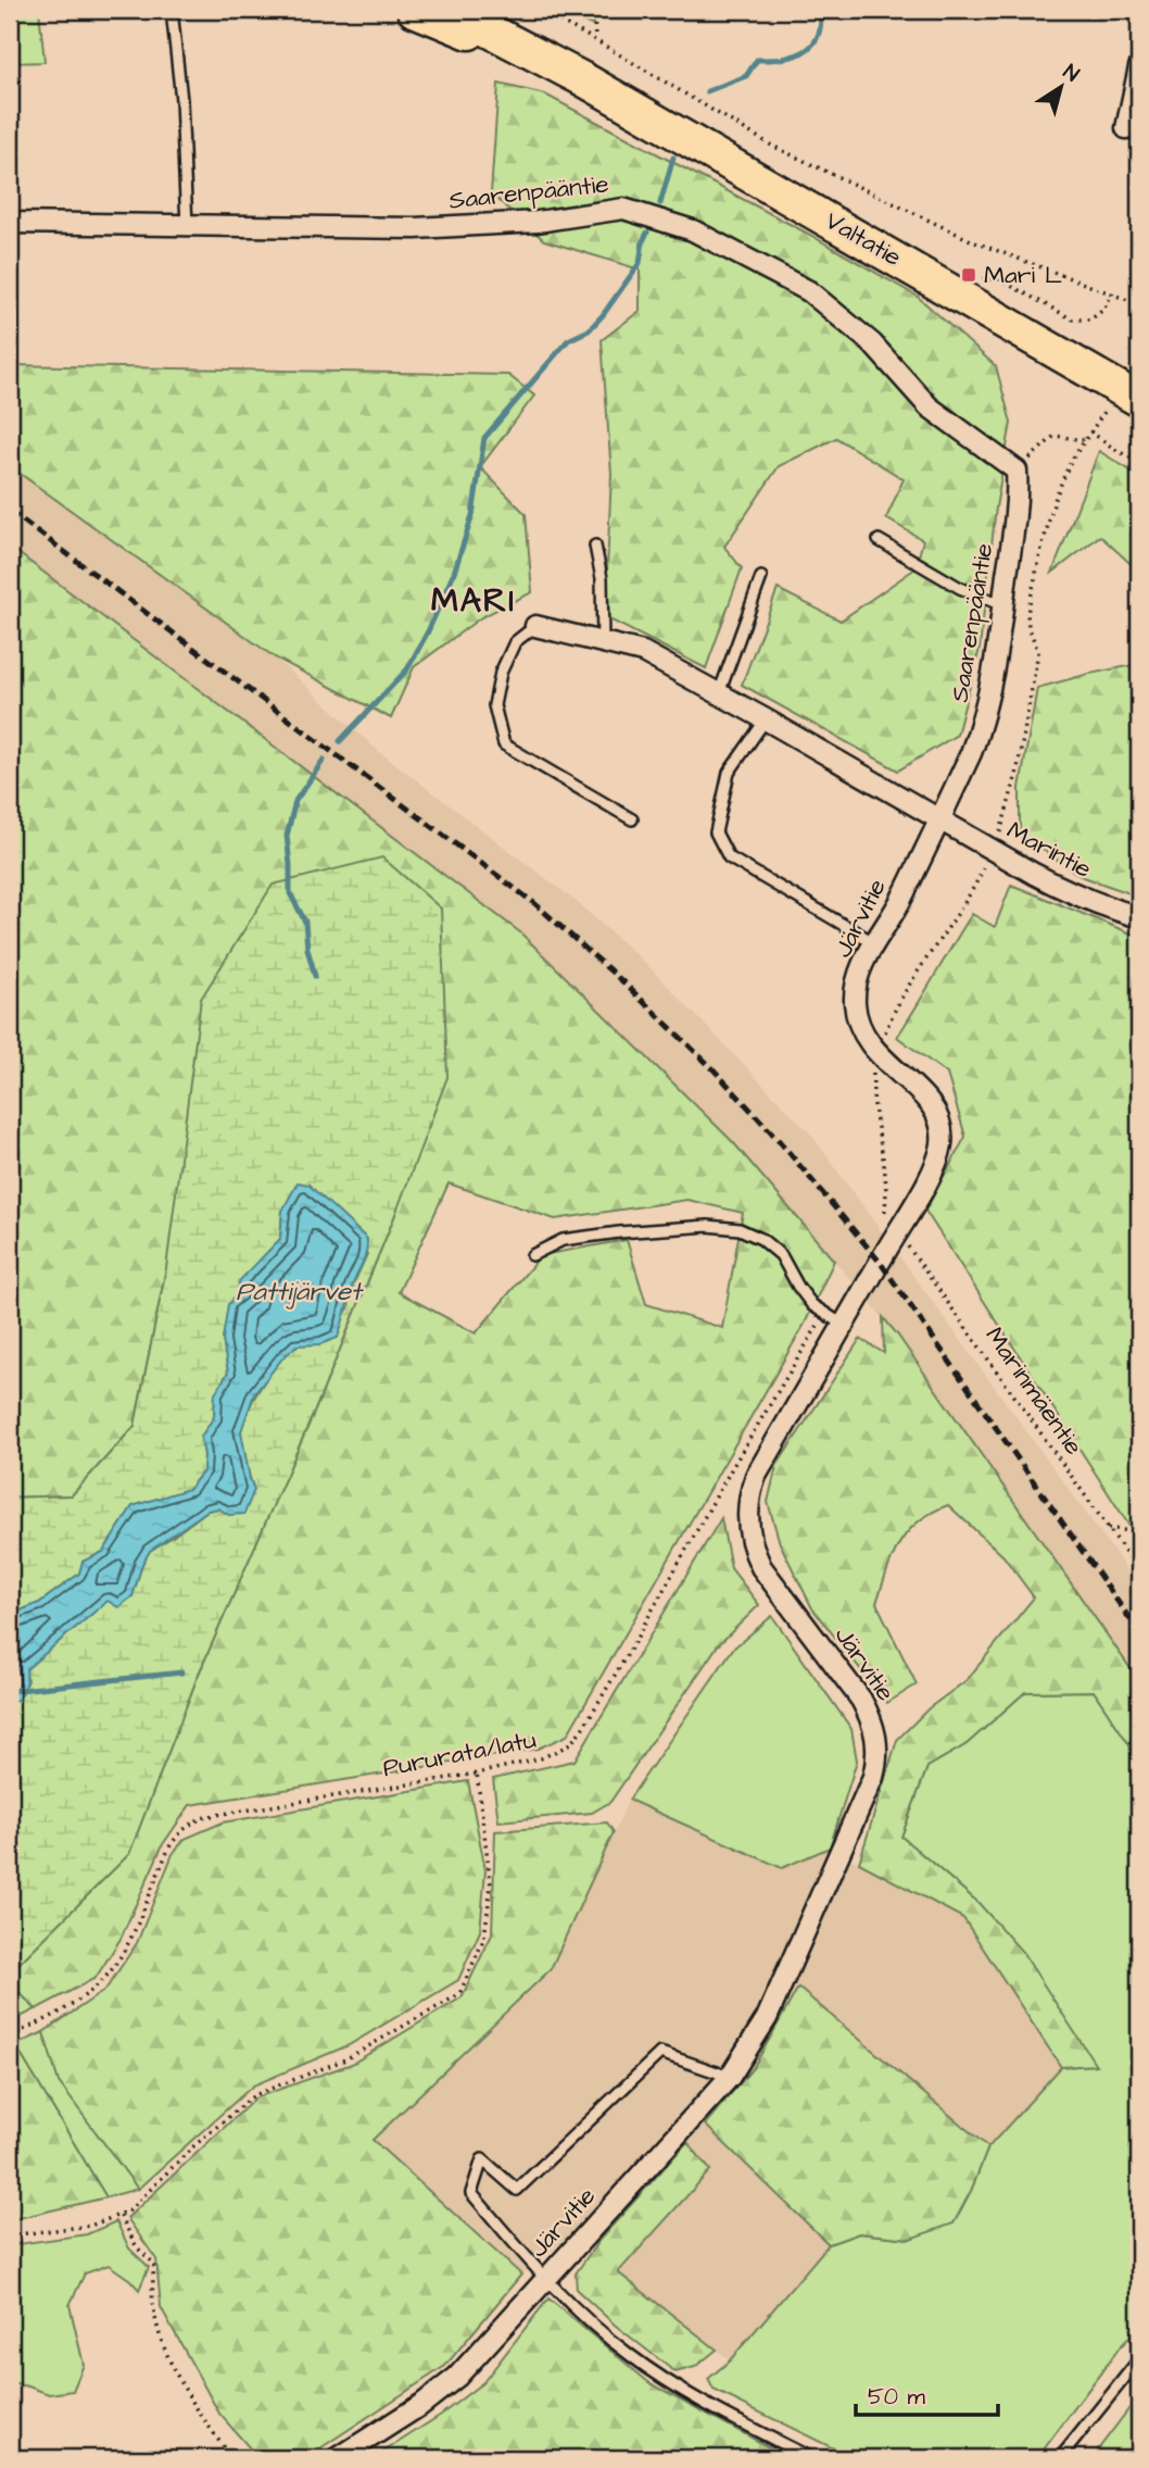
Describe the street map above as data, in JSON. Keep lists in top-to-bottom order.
{
  "streets": {
    "highway": ["Valtatie"],
    "street": ["Saarenpääntie", "Marintie", "Järvitie"],
    "path": ["Marinmäentie", "Pururata/latu"]
  },
  "crossings": [
    ["Saarenpääntie", "Marintie"],
    ["Saarenpääntie", "Järvitie"],
    ["Marintie", "Järvitie"],
    ["Järvitie", "Marinmäentie"]
  ],
  "districts": ["MARI"],
  "water": ["Pattijärvet"],
  "places": {
    "transit": ["Mari L"]
  },
  "scale_bar": "50 m",
  "north": "top right"
}
